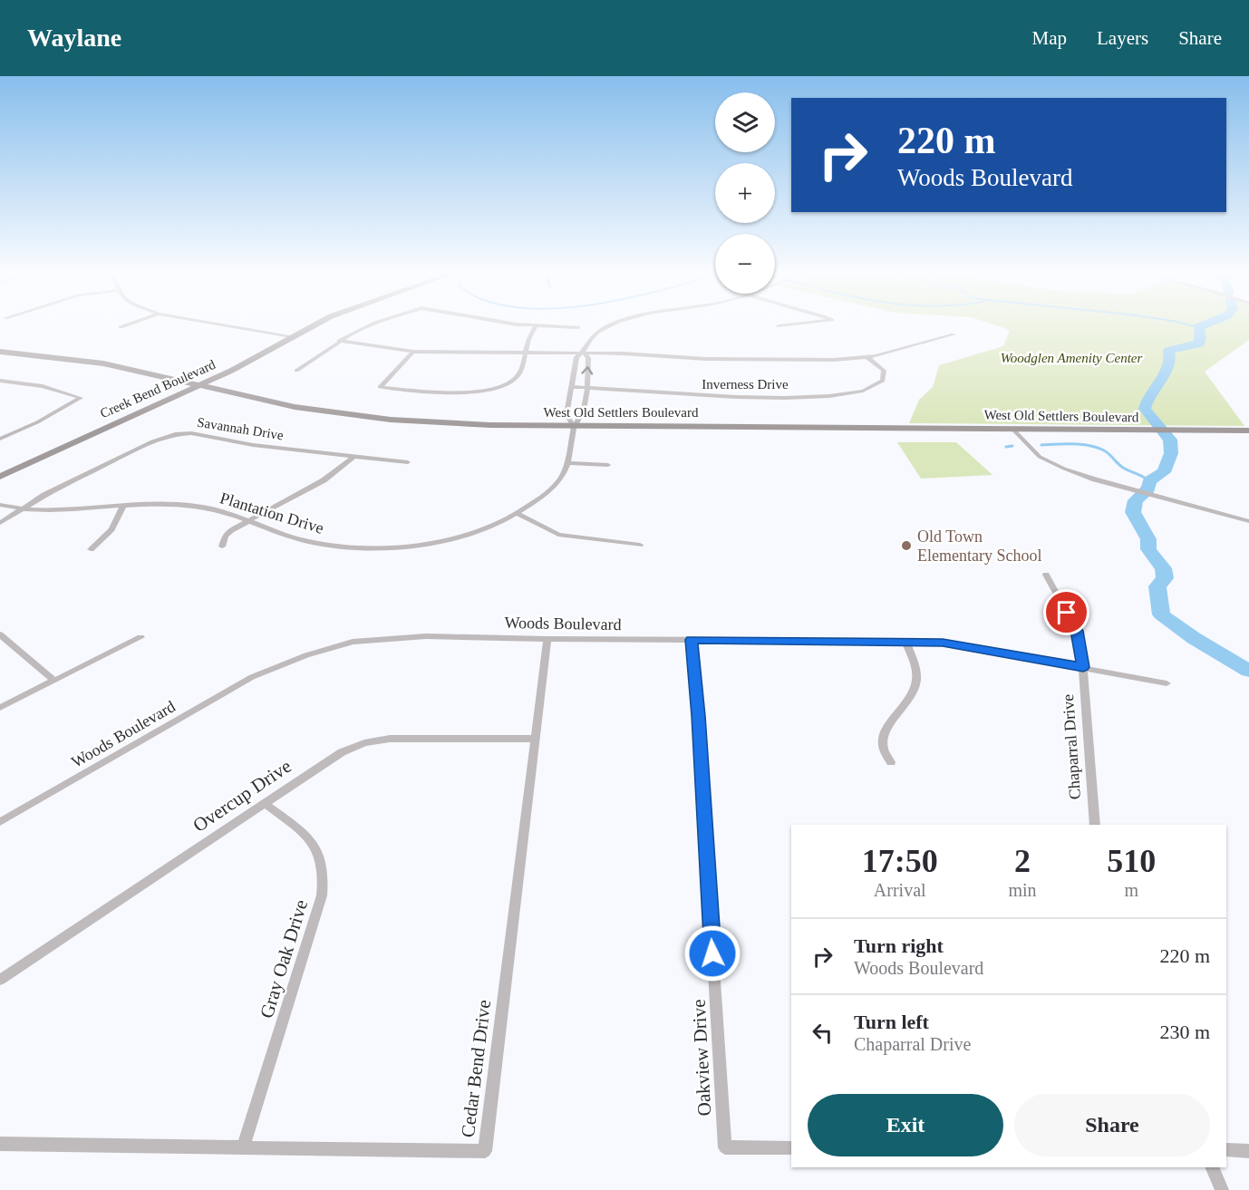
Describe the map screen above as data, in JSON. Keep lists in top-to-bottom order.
{
  "streets": {
    "main road": ["Creek Bend Boulevard", "West Old Settlers Boulevard"],
    "street": [
      "Inverness Drive",
      "Savannah Drive",
      "Plantation Drive",
      "Woods Boulevard",
      "Chaparral Drive",
      "Overcup Drive",
      "Gray Oak Drive",
      "Oakview Drive",
      "Cedar Bend Drive"
    ]
  },
  "crossings": [
    ["Inverness Drive", "Plantation Drive"],
    ["Creek Bend Boulevard", "West Old Settlers Boulevard"],
    ["West Old Settlers Boulevard", "Plantation Drive"],
    ["Savannah Drive", "Plantation Drive"],
    ["Woods Boulevard", "Chaparral Drive"],
    ["Woods Boulevard", "Oakview Drive"],
    ["Woods Boulevard", "Cedar Bend Drive"],
    ["Overcup Drive", "Gray Oak Drive"],
    ["Overcup Drive", "Cedar Bend Drive"],
    ["Gray Oak Drive", "Cedar Bend Drive"]
  ],
  "parks": ["Woodglen Amenity Center"],
  "places": ["Old Town Elementary School"],
  "page": {
    "header": "Waylane",
    "nav": ["Map", "Layers", "Share"],
    "map_buttons": ["+", "−"],
    "turn": ["220 m", "Woods Boulevard"],
    "eta": [
      "17:50",
      "Arrival",
      "2",
      "min",
      "510",
      "m"
    ],
    "list": [
      {
        "name": "Turn right",
        "note": "Woods Boulevard",
        "value": "220 m"
      },
      {
        "name": "Turn left",
        "note": "Chaparral Drive",
        "value": "230 m"
      }
    ],
    "buttons": ["Exit", "Share"]
  }
}
